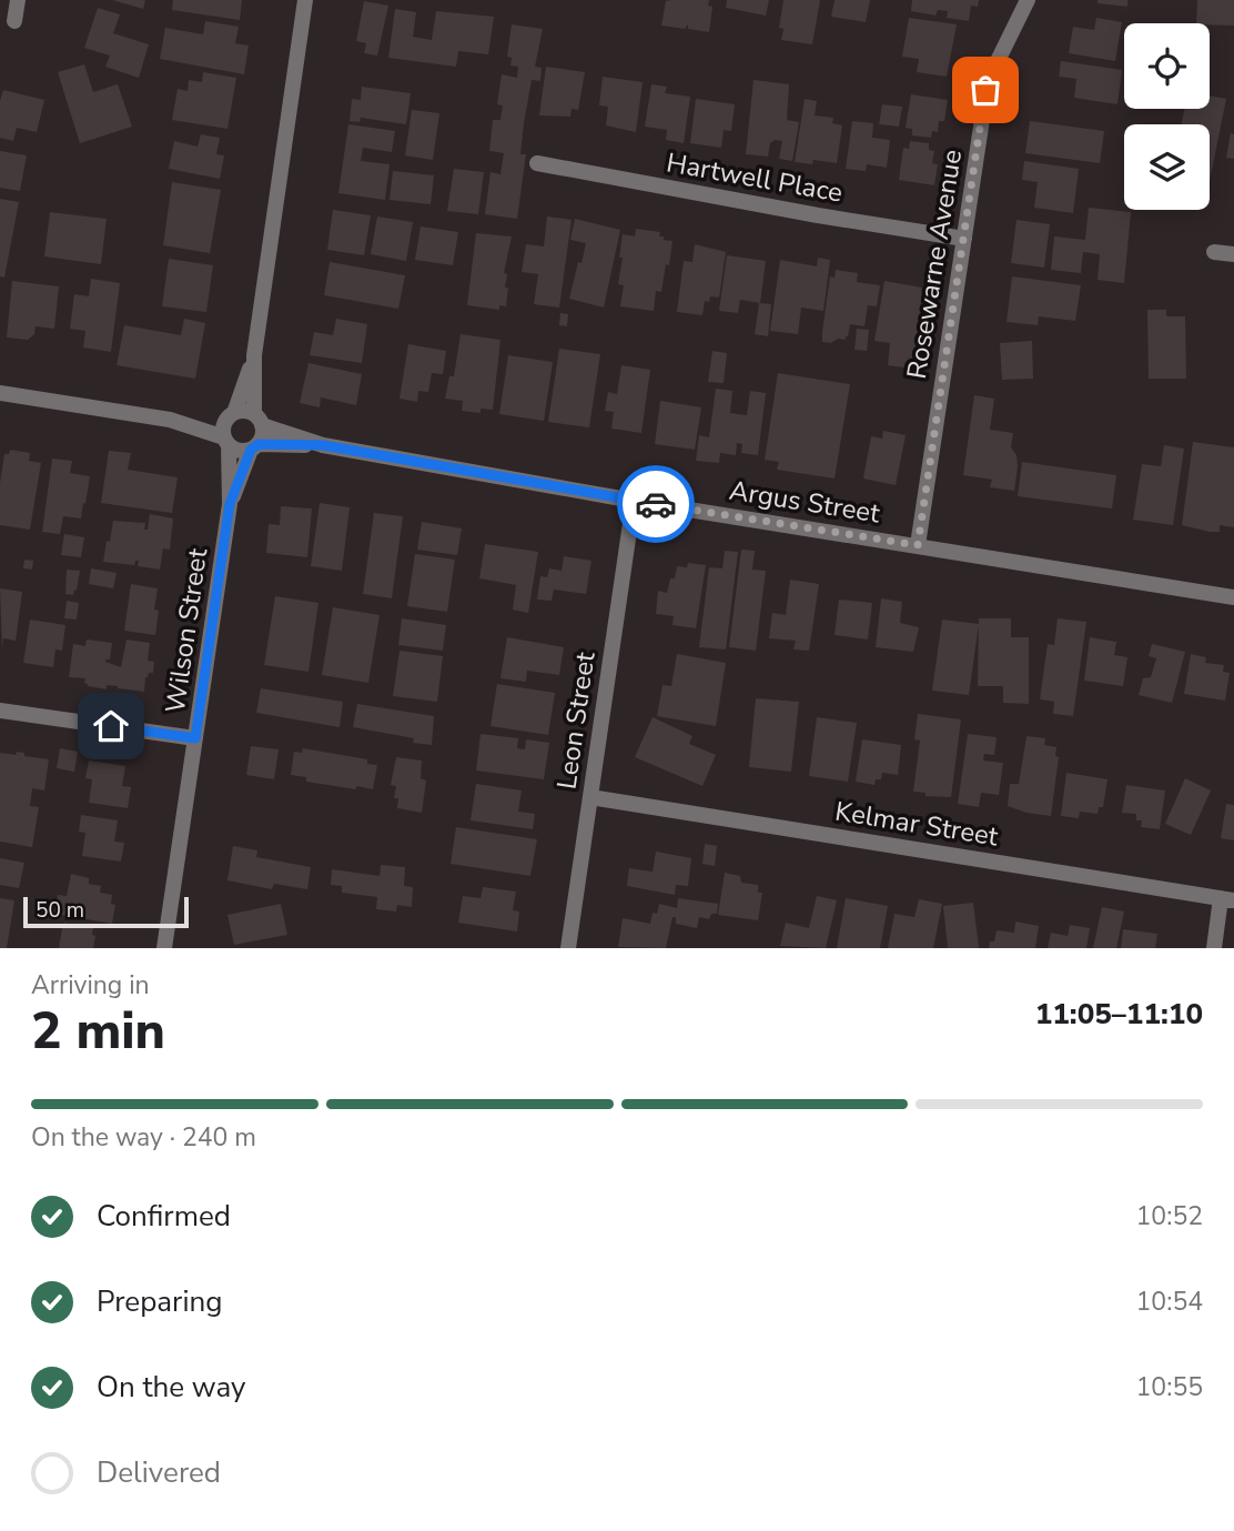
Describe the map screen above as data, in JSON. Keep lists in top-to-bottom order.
{
  "streets": {
    "street": [
      "Hartwell Place",
      "Rosewarne Avenue",
      "Argus Street",
      "Wilson Street",
      "Leon Street",
      "Kelmar Street"
    ]
  },
  "crossings": [
    ["Hartwell Place", "Rosewarne Avenue"],
    ["Rosewarne Avenue", "Argus Street"],
    ["Argus Street", "Wilson Street"],
    ["Argus Street", "Leon Street"],
    ["Leon Street", "Kelmar Street"]
  ],
  "scale_bar": "50 m",
  "page": {
    "scale": "50 m",
    "heading": ["2 min", "Arriving in", "11:05–11:10"],
    "bar": "On the way · 240 m",
    "list": [
      ["Confirmed", "10:52"],
      ["Preparing", "10:54"],
      ["On the way", "10:55"],
      "Delivered"
    ]
  }
}
